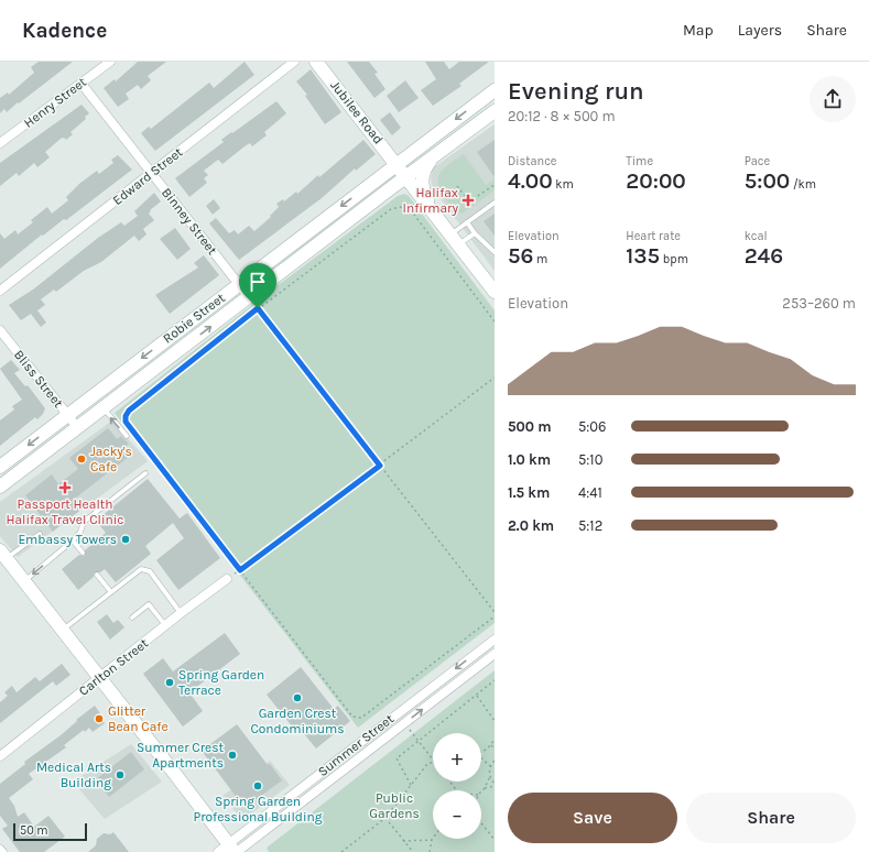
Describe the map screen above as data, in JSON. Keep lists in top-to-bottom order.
{
  "streets": {
    "main road": ["Jubilee Road", "Robie Street"],
    "street": [
      "Henry Street",
      "Edward Street",
      "Binney Street",
      "Bliss Street",
      "Carlton Street",
      "Summer Street"
    ]
  },
  "crossings": [
    ["Henry Street", "Binney Street"],
    ["Jubilee Road", "Robie Street"],
    ["Edward Street", "Binney Street"],
    ["Binney Street", "Robie Street"],
    ["Robie Street", "Bliss Street"]
  ],
  "parks": ["Public Gardens"],
  "places": {
    "health": ["Halifax Infirmary", "Passport Health Halifax Travel Clinic"],
    "other": [
      "Jacky's Cafe",
      "Embassy Towers",
      "Spring Garden Terrace",
      "Garden Crest Condominiums",
      "Glitter Bean Cafe",
      "Summer Crest Apartments",
      "Medical Arts Building",
      "Spring Garden Professional Building"
    ]
  },
  "scale_bar": "50 m",
  "page": {
    "header": "Kadence",
    "nav": ["Map", "Layers", "Share"],
    "heading": ["Evening run", "20:12 · 8 × 500 m"],
    "stats": [
      ["Distance", "4.00 km"],
      ["Time", "20:00"],
      ["Pace", "5:00 /km"],
      ["Elevation", "56 m"],
      ["Heart rate", "135 bpm"],
      ["kcal", "246"]
    ],
    "chart": ["Elevation", "253–260 m"],
    "list": [
      {
        "name": "500 m",
        "note": "5:06"
      },
      {
        "name": "1.0 km",
        "note": "5:10"
      },
      {
        "name": "1.5 km",
        "note": "4:41"
      },
      {
        "name": "2.0 km",
        "note": "5:12"
      }
    ],
    "map_buttons": ["+", "−"],
    "buttons": ["Save", "Share"],
    "scale": "50 m"
  }
}
